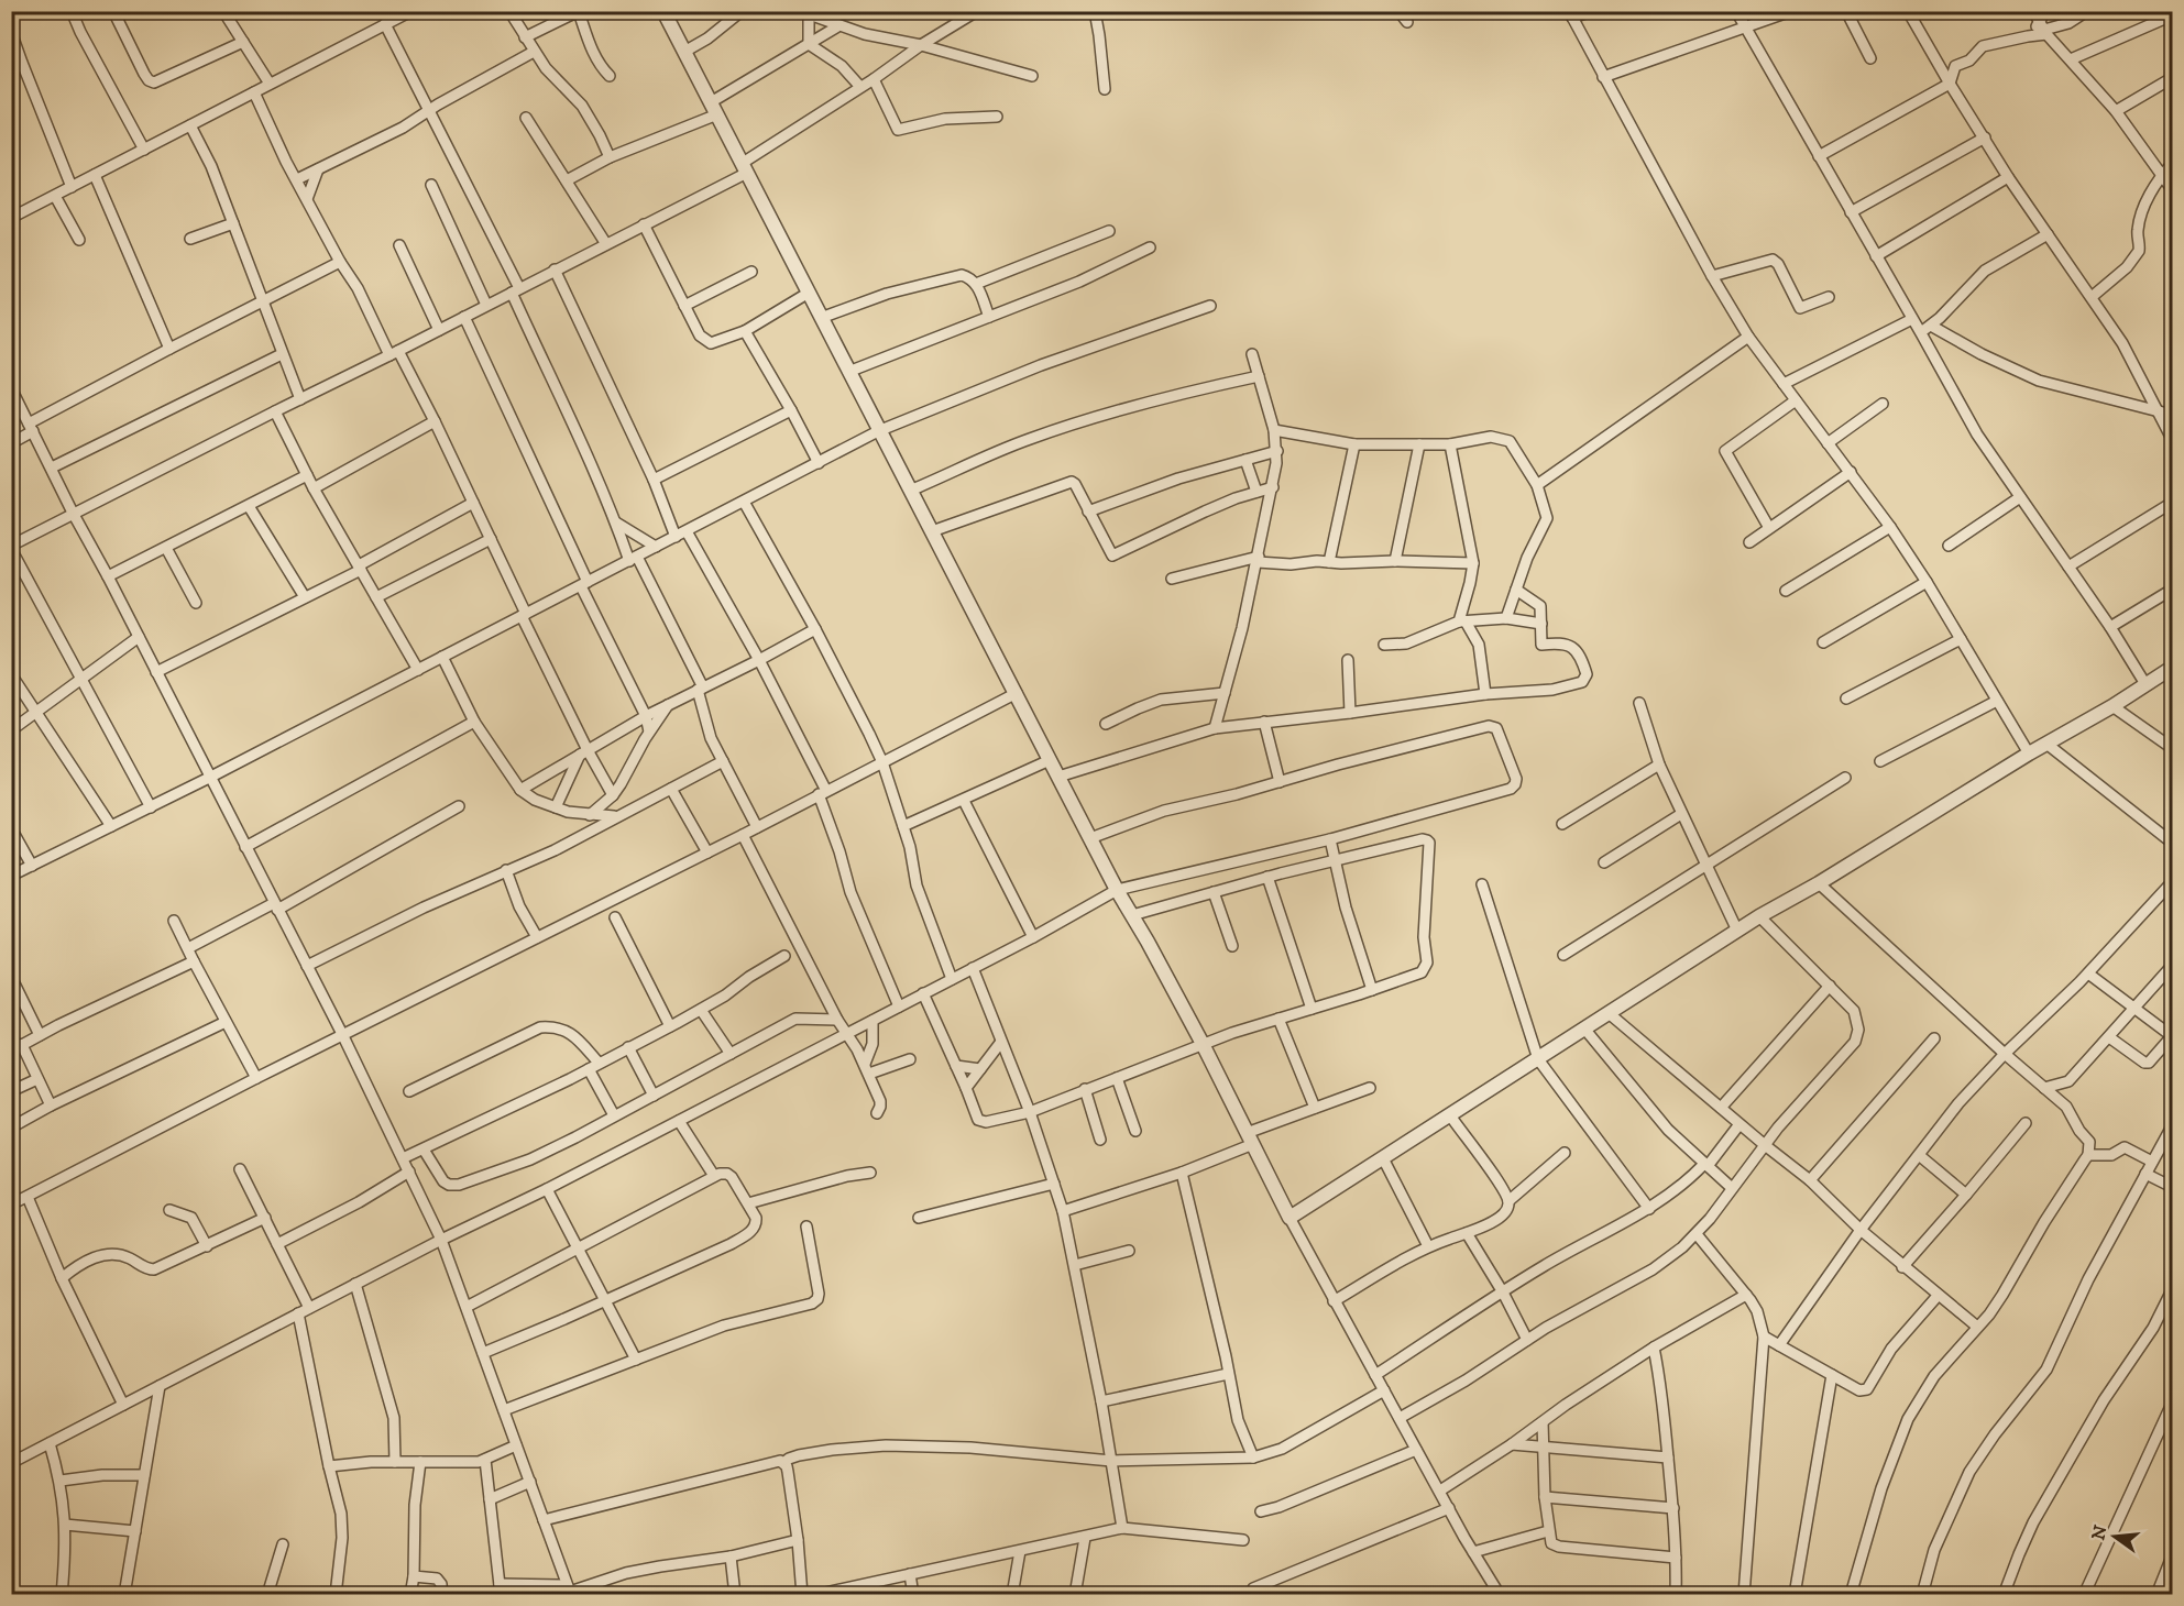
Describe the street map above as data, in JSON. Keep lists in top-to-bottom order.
{
  "north": "left"
}
